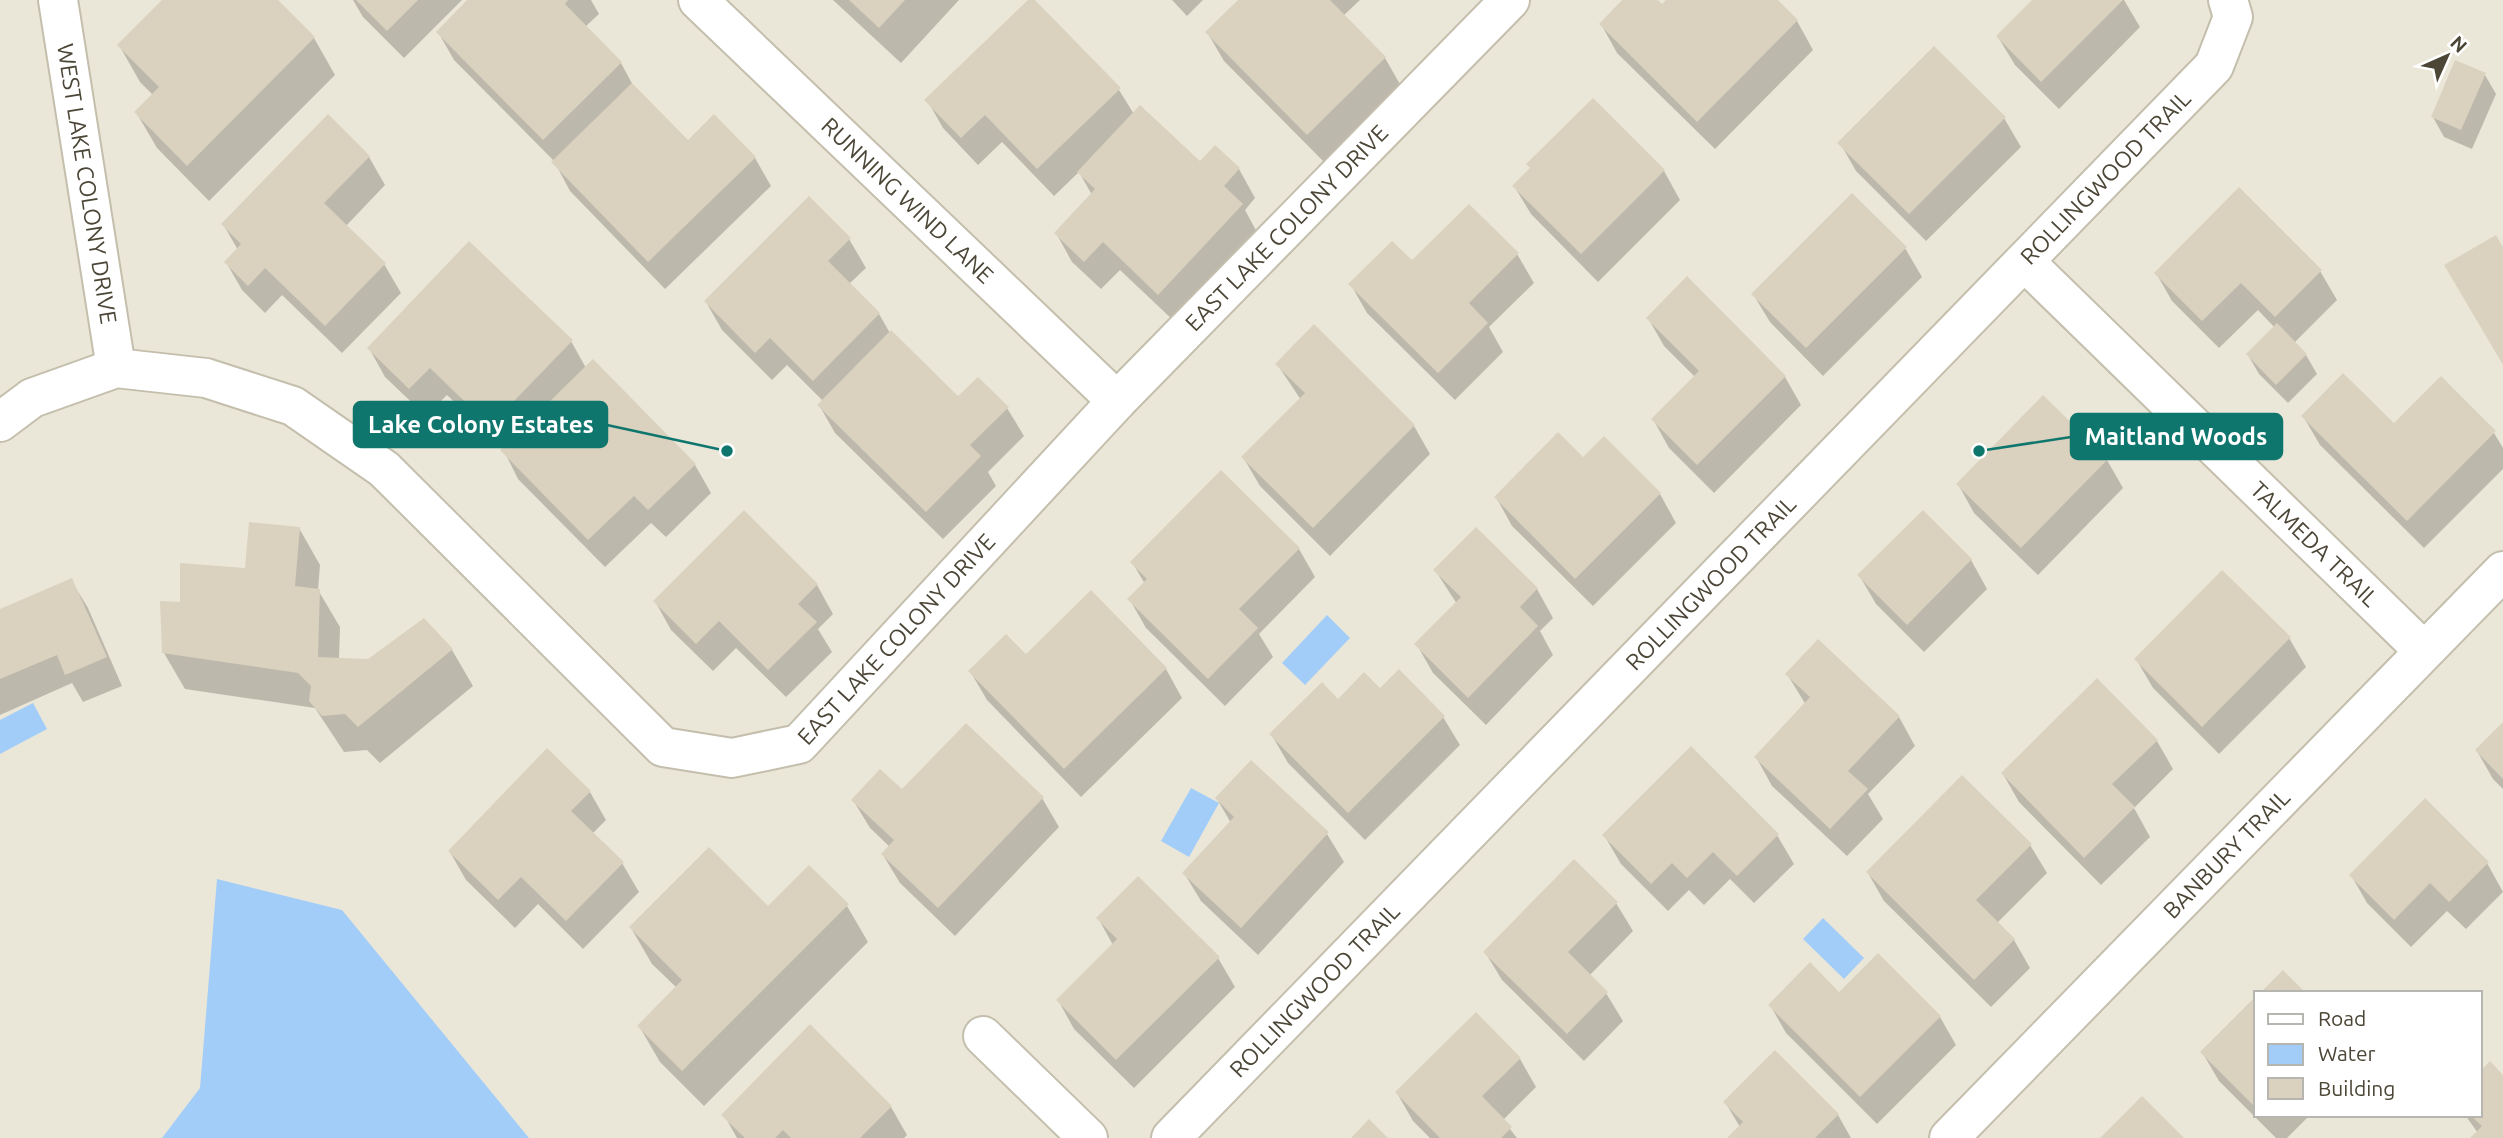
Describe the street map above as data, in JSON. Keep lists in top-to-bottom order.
{
  "streets": {
    "street": [
      "ROLLINGWOOD TRAIL",
      "WEST LAKE COLONY DRIVE",
      "RUNNING WIND LANE",
      "EAST LAKE COLONY DRIVE",
      "TALMEDA TRAIL",
      "BANBURY TRAIL"
    ]
  },
  "crossings": [
    ["ROLLINGWOOD TRAIL", "TALMEDA TRAIL"],
    ["WEST LAKE COLONY DRIVE", "EAST LAKE COLONY DRIVE"],
    ["RUNNING WIND LANE", "EAST LAKE COLONY DRIVE"],
    ["TALMEDA TRAIL", "BANBURY TRAIL"]
  ],
  "places": ["Lake Colony Estates", "Maitland Woods"],
  "legend": ["Road", "Water", "Building"],
  "north": "top right"
}
